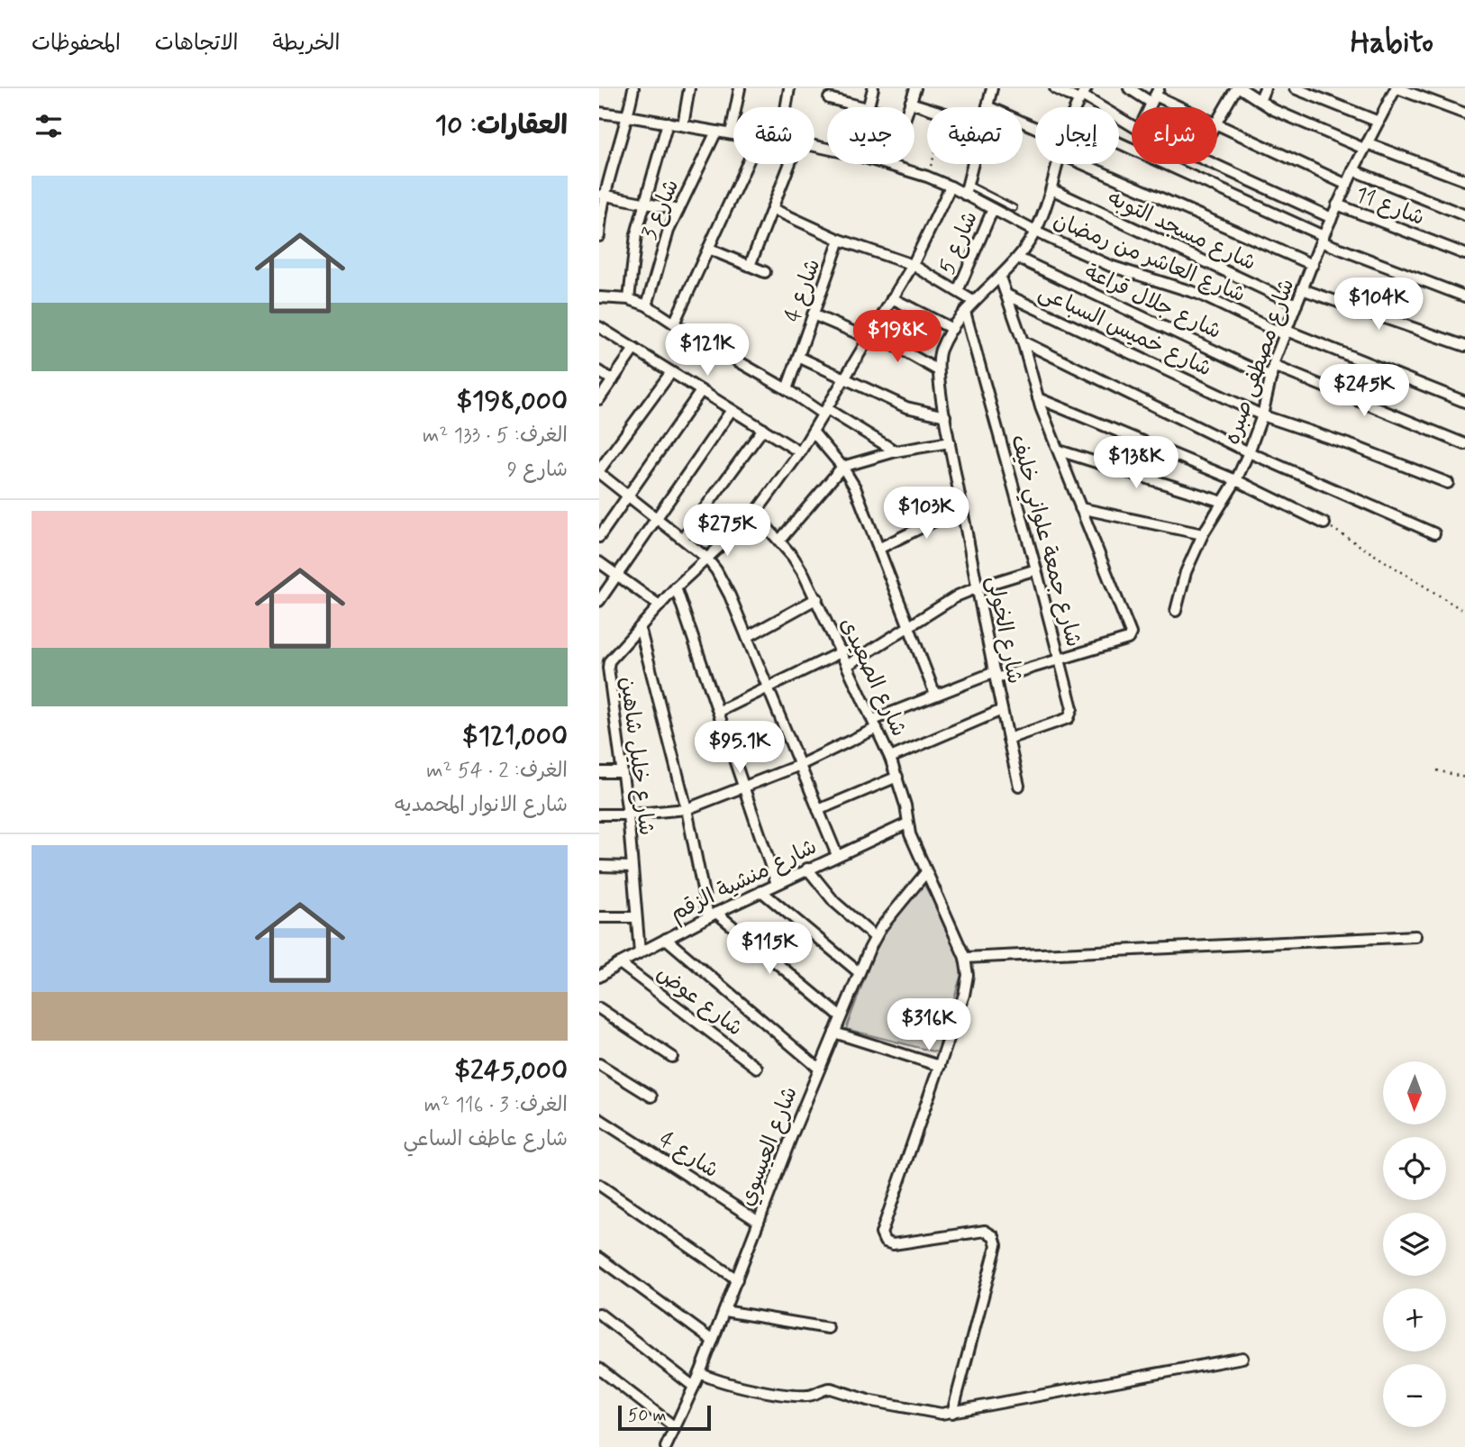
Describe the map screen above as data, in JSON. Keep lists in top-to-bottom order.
{
  "streets": {
    "street": [
      "شارع 11",
      "شارع 3",
      "شارع مسجد التوبه",
      "شارع 5",
      "شارع العاشر من رمضان",
      "شارع 4",
      "شارع جلال قراعة",
      "شارع خميس السباعى",
      "شارع مصطفى صبره",
      "شارع جمعة علواني خليف",
      "شارع الخولى",
      "شارع الصعيدى",
      "شارع خليل شاهين",
      "شارع منشية الزقم",
      "شارع عوض",
      "شارع العيسوي"
    ]
  },
  "crossings": [
    ["شارع 11", "شارع مصطفى صبره"],
    ["شارع 3", "شارع العاشر من رمضان"],
    ["شارع مسجد التوبه", "شارع مصطفى صبره"],
    ["شارع مسجد التوبه", "شارع الخولى"],
    ["شارع 5", "شارع العاشر من رمضان"],
    ["شارع العاشر من رمضان", "شارع مصطفى صبره"],
    ["شارع العاشر من رمضان", "شارع الخولى"],
    ["شارع العاشر من رمضان", "شارع خليل شاهين"],
    ["شارع 4", "شارع العيسوي"],
    ["شارع جلال قراعة", "شارع مصطفى صبره"],
    ["شارع جلال قراعة", "شارع الخولى"],
    ["شارع خميس السباعى", "شارع مصطفى صبره"],
    ["شارع جمعة علواني خليف", "شارع الخولى"],
    ["شارع الصعيدى", "شارع خليل شاهين"],
    ["شارع الصعيدى", "شارع منشية الزقم"],
    ["شارع الصعيدى", "شارع العيسوي"],
    ["شارع خليل شاهين", "شارع منشية الزقم"],
    ["شارع منشية الزقم", "شارع عوض"]
  ],
  "scale_bar": "50 m",
  "north": "bottom",
  "page": {
    "header": "Habito",
    "nav": ["الخريطة", "الاتجاهات", "المحفوظات"],
    "heading": "العقارات: 10",
    "chip": [
      "شراء",
      "إيجار",
      "تصفية",
      "جديد",
      "شقة"
    ],
    "list": [
      {
        "name": "$198,000",
        "note": "الغرف: 5 · 133 m² · شارع 9"
      },
      {
        "name": "$121,000",
        "note": "الغرف: 2 · 54 m² · شارع الانوار المحمديه"
      },
      {
        "name": "$245,000",
        "note": "الغرف: 3 · 116 m² · شارع عاطف الساعي"
      }
    ],
    "price": [
      "$104K",
      "$198K",
      "$121K",
      "$245K",
      "$138K",
      "$103K",
      "$275K",
      "$95.1K",
      "$115K",
      "$316K"
    ],
    "map_buttons": ["+", "−"],
    "scale": "50 m"
  }
}
